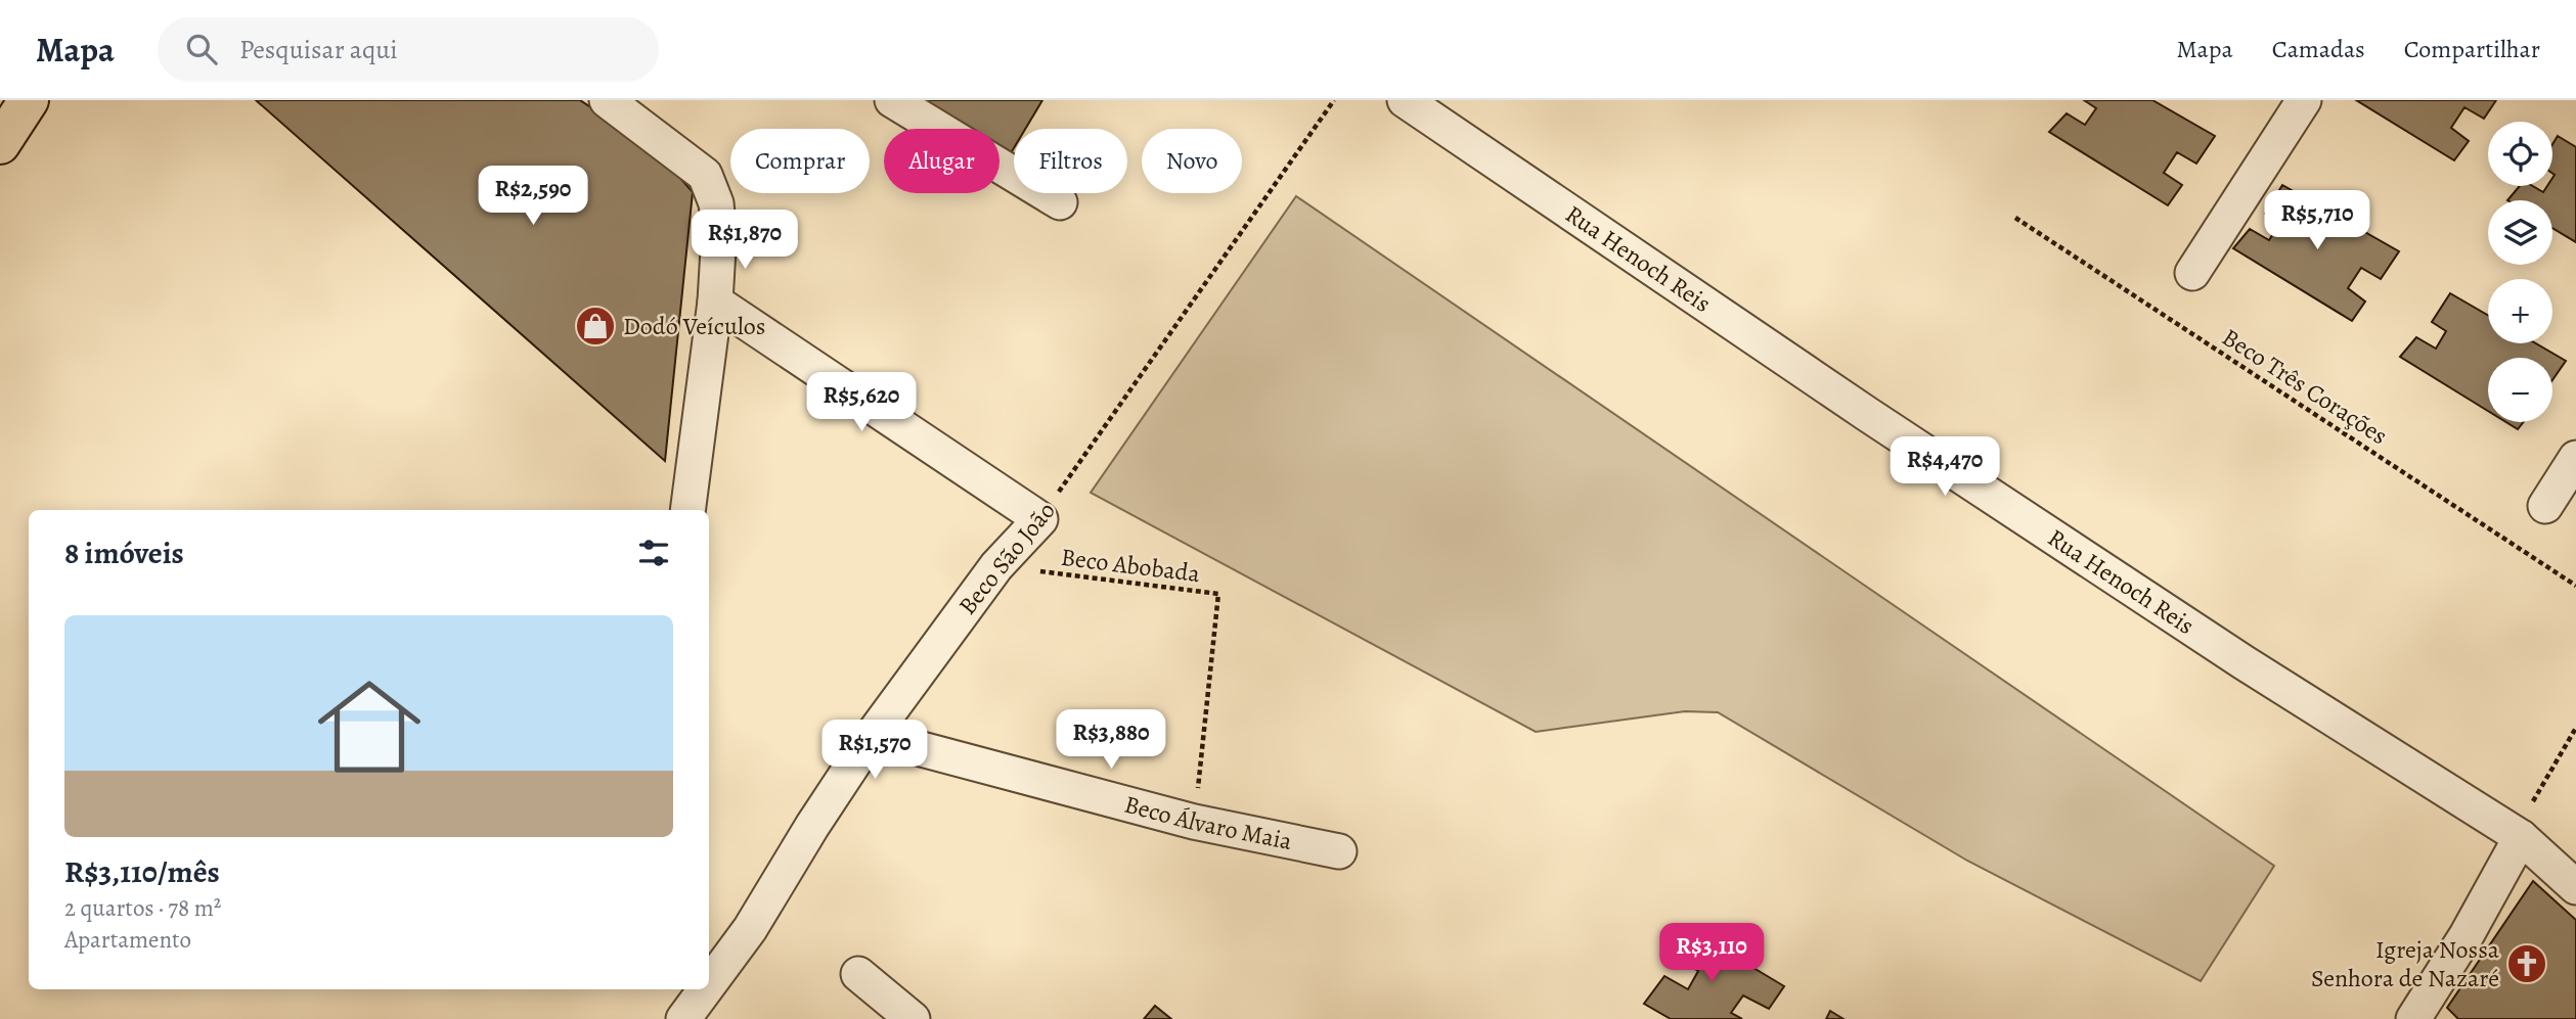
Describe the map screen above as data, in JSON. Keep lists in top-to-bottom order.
{
  "streets": {
    "street": ["Rua Henoch Reis", "Beco São João", "Beco Álvaro Maia"],
    "path": ["Beco Três Corações", "Beco Abobada"]
  },
  "crossings": [
    ["Beco São João", "Beco Abobada"],
    ["Beco São João", "Beco Álvaro Maia"],
    ["Beco Abobada", "Beco Álvaro Maia"]
  ],
  "places": {
    "shop": ["Dodó Veículos"],
    "church": ["Igreja Nossa Senhora de Nazaré"]
  },
  "page": {
    "header": "Mapa",
    "search": "Pesquisar aqui",
    "nav": ["Mapa", "Camadas", "Compartilhar"],
    "map_buttons": ["+", "−"],
    "chip": [
      "Comprar",
      "Alugar",
      "Filtros",
      "Novo"
    ],
    "price": [
      "R$2,590",
      "R$5,710",
      "R$1,870",
      "R$5,620",
      "R$4,470",
      "R$3,880",
      "R$1,570",
      "R$3,110"
    ],
    "heading": "8 imóveis",
    "list": [
      {
        "name": "R$3,110/mês",
        "note": "2 quartos · 78 m² · Apartamento"
      }
    ]
  }
}
